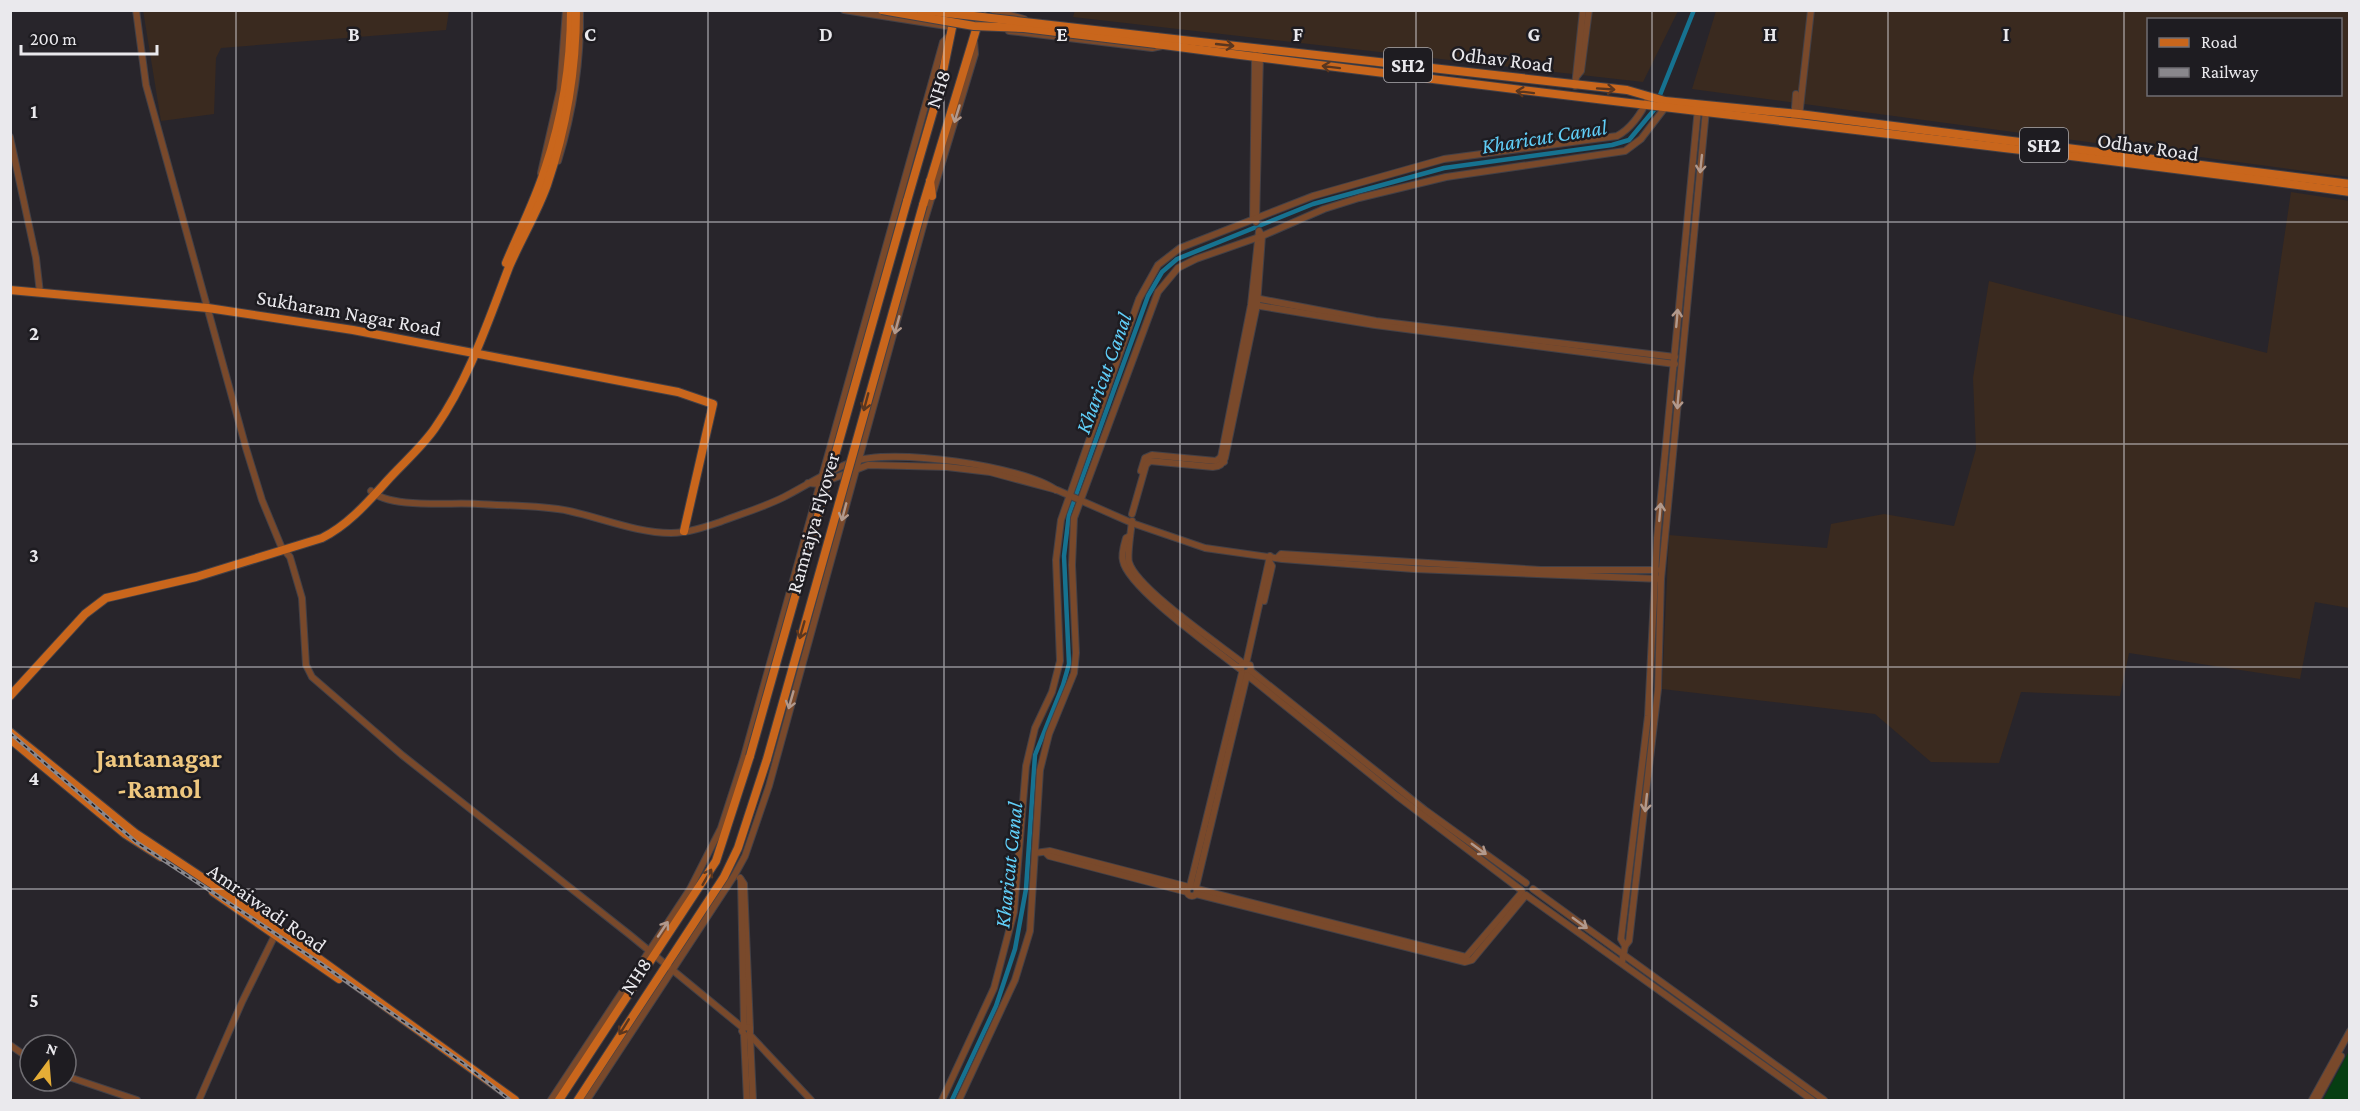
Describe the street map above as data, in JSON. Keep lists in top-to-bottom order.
{
  "streets": {
    "main road": [
      "Odhav Road",
      "SH2",
      "NH8",
      "Sukharam Nagar Road",
      "Ramrajya Flyover",
      "Amraiwadi Road"
    ]
  },
  "crossings": [
    ["Odhav Road", "SH2"],
    ["NH8", "Ramrajya Flyover"]
  ],
  "one_way": ["NH8"],
  "districts": ["Jantanagar -Ramol"],
  "water": ["Kharicut Canal"],
  "legend": ["Road", "Railway"],
  "scale_bar": "200 m",
  "north": "top",
  "grid": {
    "columns": [
      "B",
      "C",
      "D",
      "E",
      "F",
      "G",
      "H",
      "I"
    ],
    "rows": [
      "1",
      "2",
      "3",
      "4",
      "5"
    ]
  }
}
